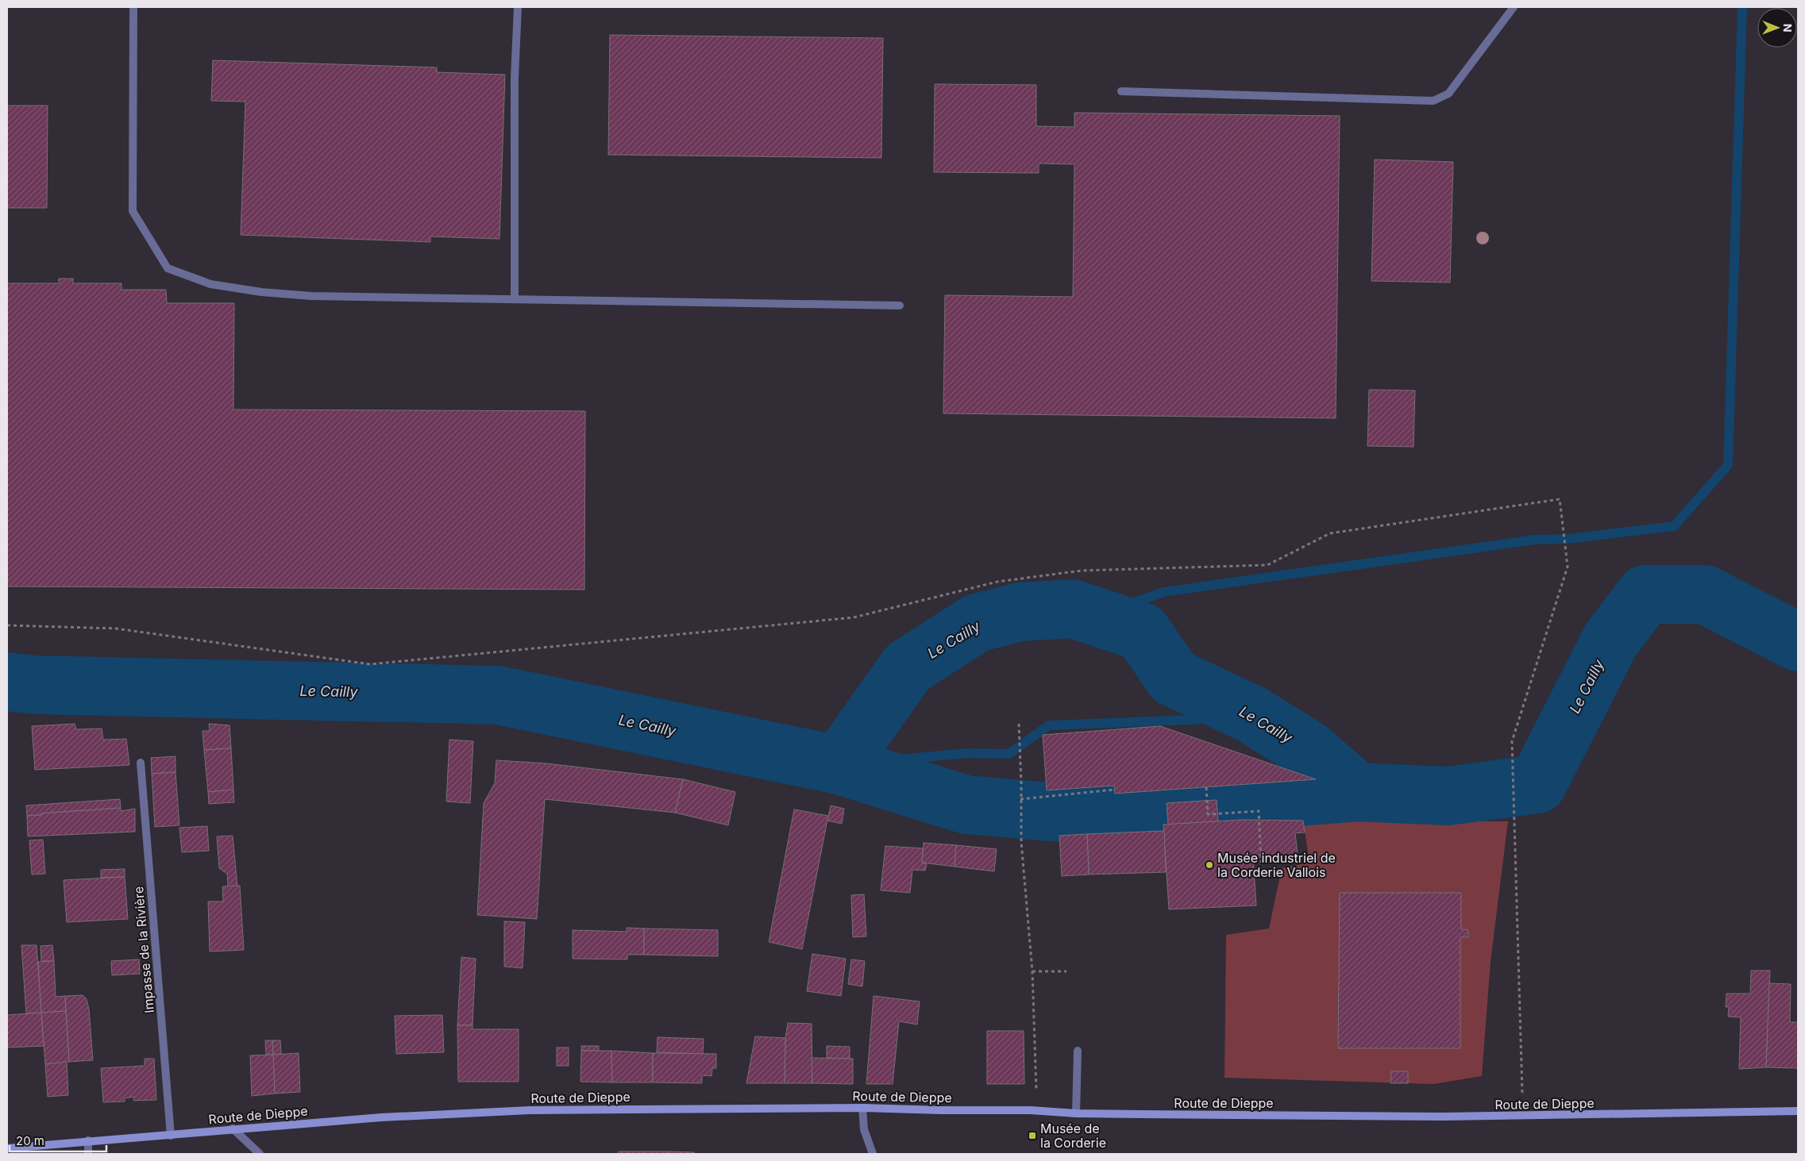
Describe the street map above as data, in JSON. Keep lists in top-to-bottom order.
{
  "streets": {
    "main road": ["Route de Dieppe"],
    "street": ["Impasse de la Rivière"]
  },
  "crossings": [
    ["Impasse de la Rivière", "Route de Dieppe"]
  ],
  "water": ["Le Cailly"],
  "places": {
    "other": ["Musée industriel de la Corderie Vallois"],
    "transit": ["Musée de la Corderie"]
  },
  "scale_bar": "20 m",
  "north": "right"
}
